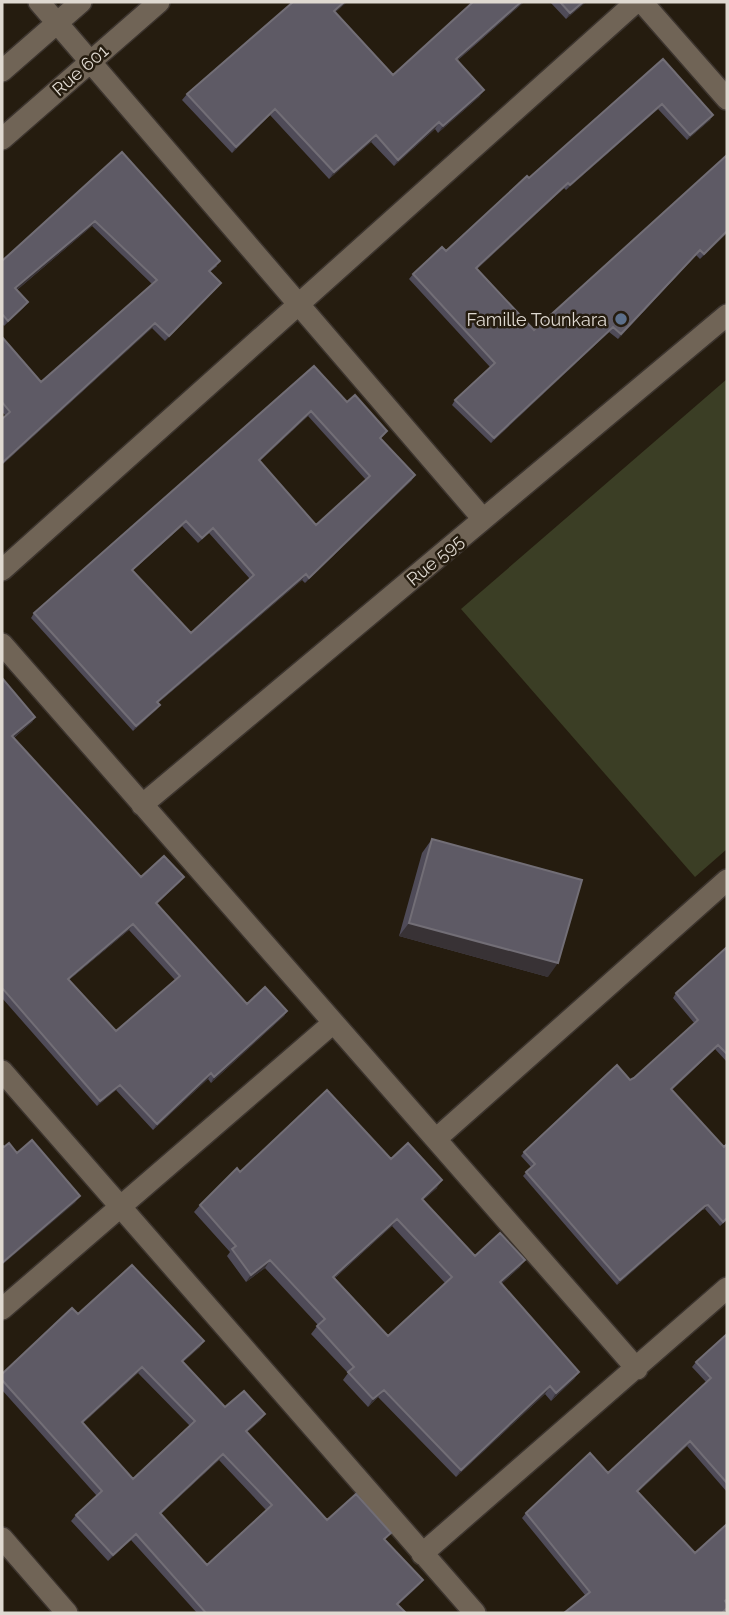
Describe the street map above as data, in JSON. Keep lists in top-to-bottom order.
{
  "streets": {
    "street": ["Rue 601", "Rue 595"]
  },
  "places": ["Famille Tounkara"]
}
